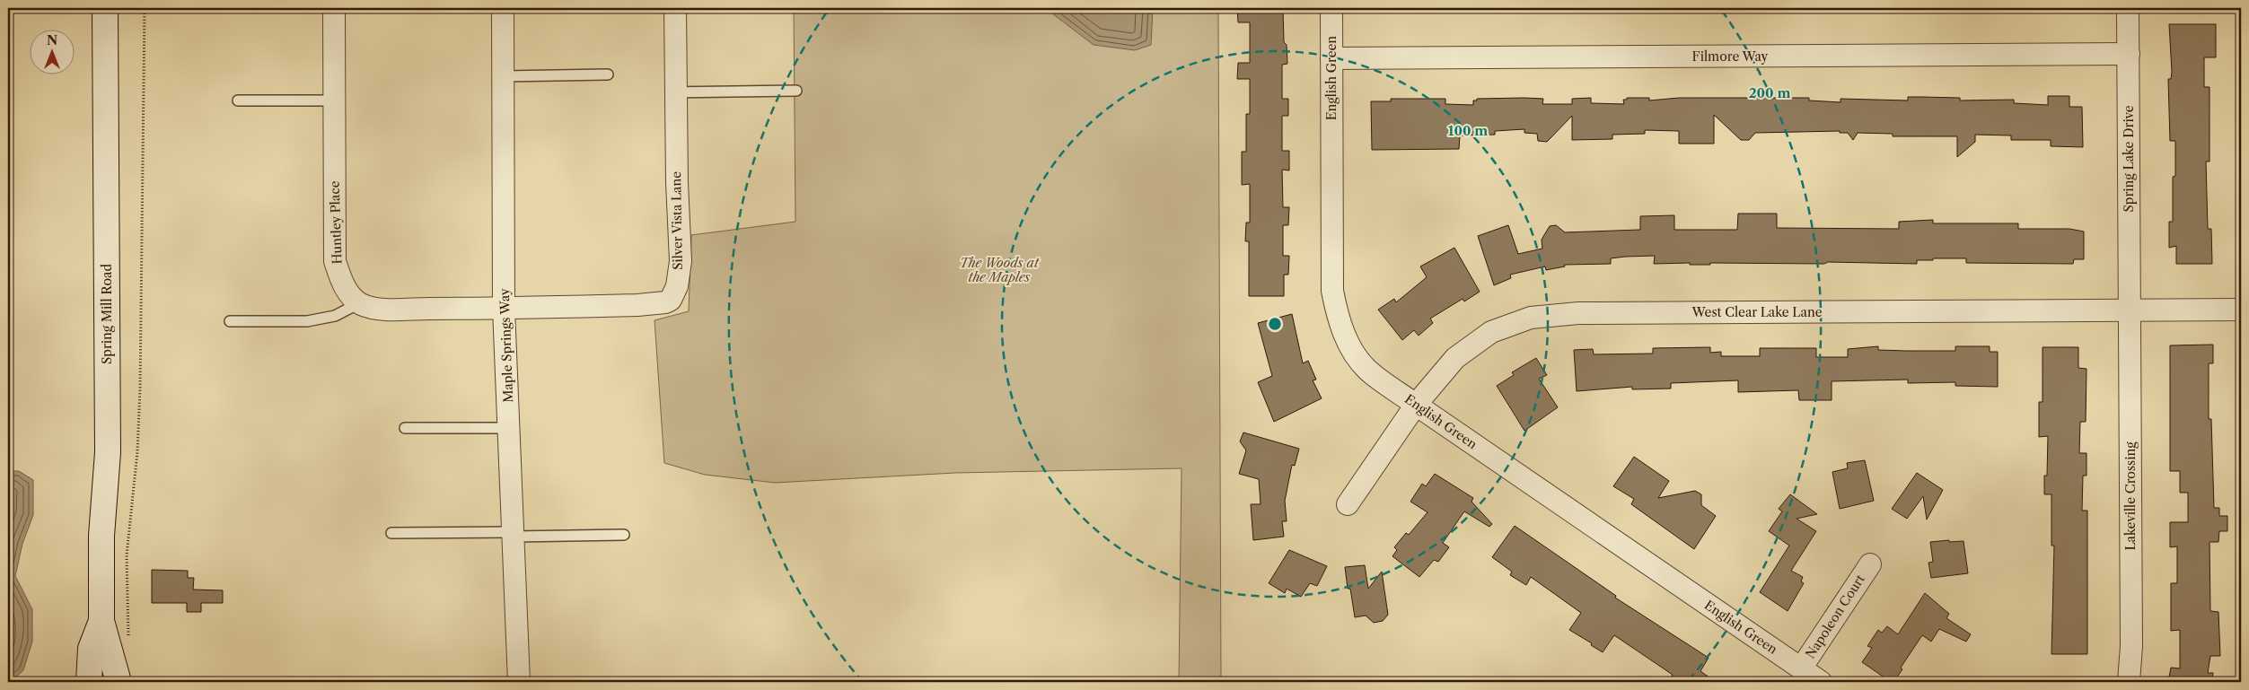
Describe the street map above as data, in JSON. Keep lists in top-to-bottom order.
{
  "streets": {
    "street": [
      "Filmore Way",
      "English Green",
      "Spring Lake Drive",
      "Silver Vista Lane",
      "Huntley Place",
      "West Clear Lake Lane",
      "Spring Mill Road",
      "Maple Springs Way",
      "Lakeville Crossing",
      "Napoleon Court"
    ]
  },
  "crossings": [
    ["Filmore Way", "English Green"],
    ["Filmore Way", "Spring Lake Drive"],
    ["English Green", "West Clear Lake Lane"],
    ["English Green", "Napoleon Court"],
    ["Spring Lake Drive", "West Clear Lake Lane"],
    ["Spring Lake Drive", "Lakeville Crossing"],
    ["Silver Vista Lane", "Maple Springs Way"],
    ["West Clear Lake Lane", "Lakeville Crossing"]
  ],
  "parks": ["The Woods at the Maples"],
  "north": "top",
  "rings": ["200 m", "100 m"]
}
